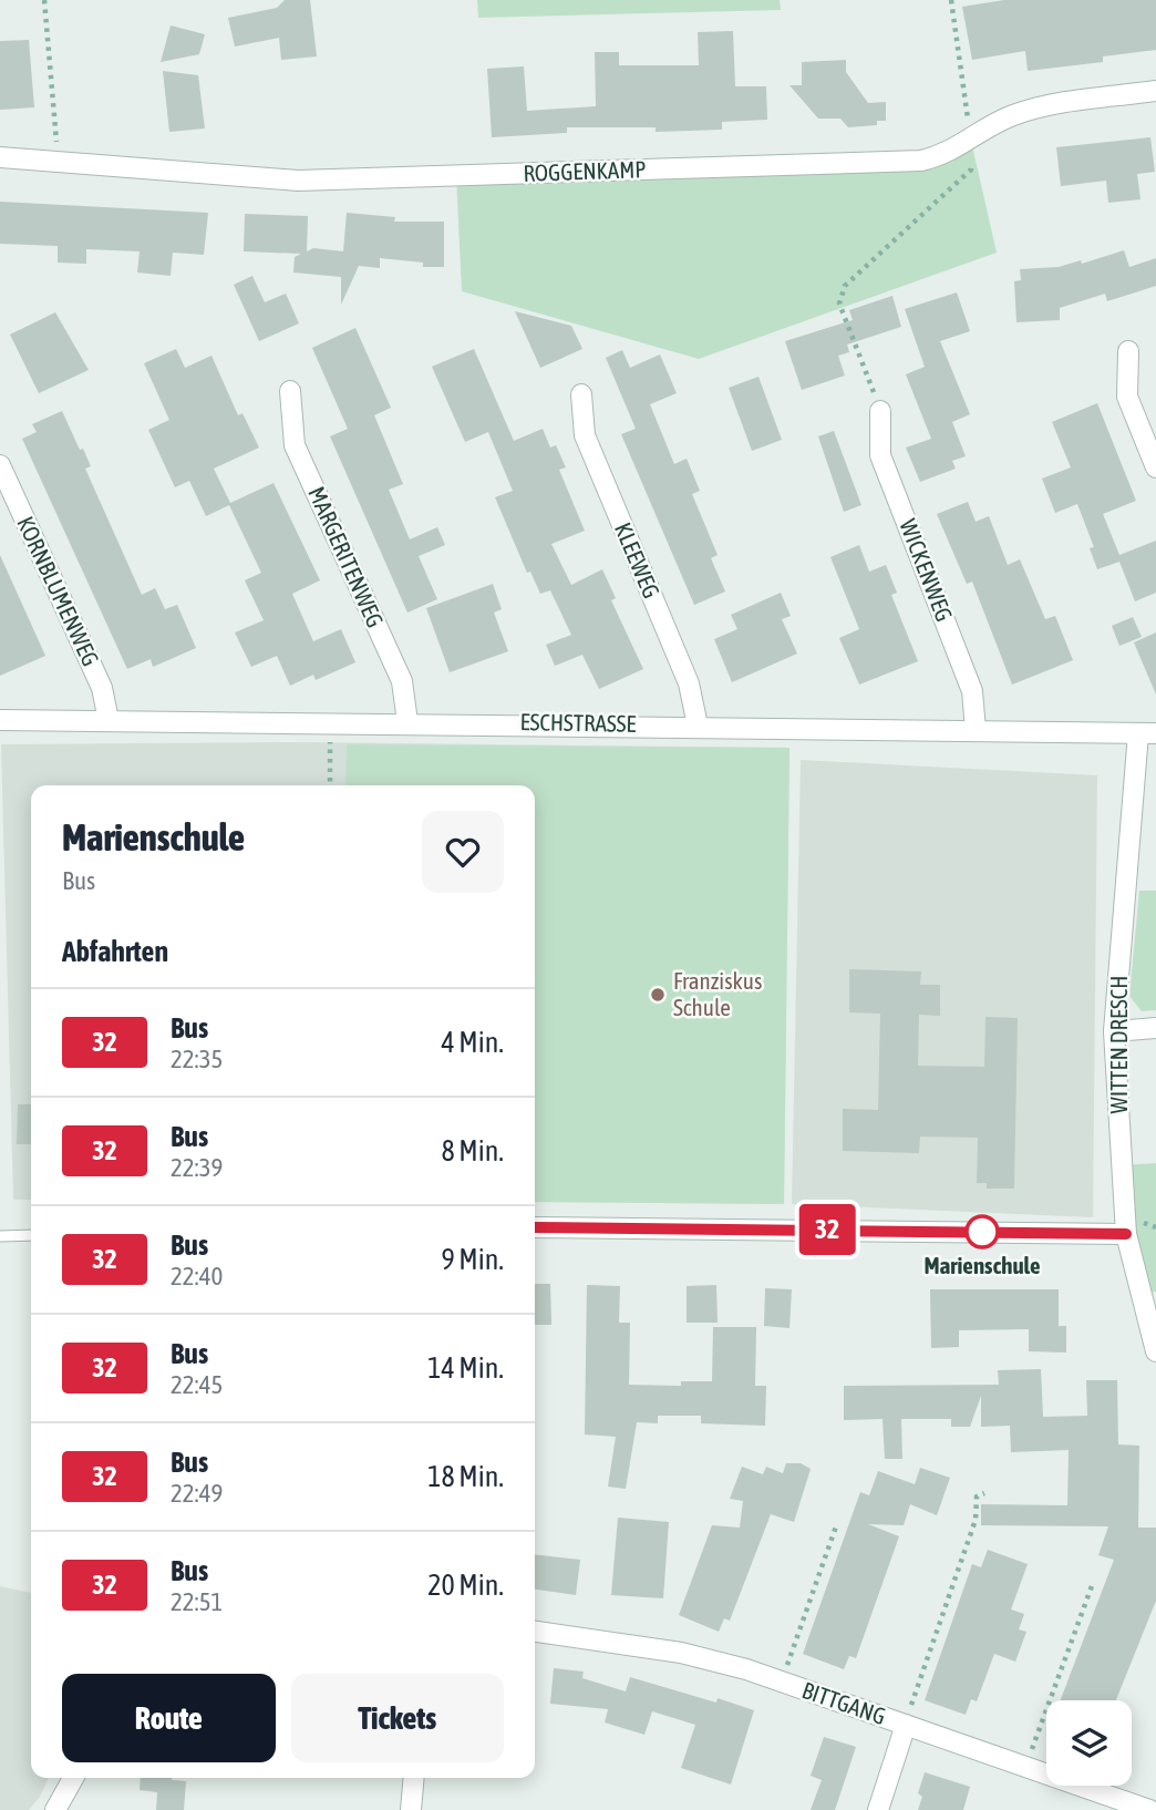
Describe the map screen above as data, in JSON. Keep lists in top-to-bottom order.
{
  "streets": {
    "street": [
      "ROGGENKAMP",
      "MARGERITENWEG",
      "KLEEWEG",
      "WICKENWEG",
      "KORNBLUMENWEG",
      "ESCHSTRASSE",
      "WITTEN DRESCH",
      "BITTGANG"
    ]
  },
  "crossings": [
    ["MARGERITENWEG", "ESCHSTRASSE"],
    ["KLEEWEG", "ESCHSTRASSE"],
    ["WICKENWEG", "ESCHSTRASSE"],
    ["KORNBLUMENWEG", "ESCHSTRASSE"],
    ["ESCHSTRASSE", "WITTEN DRESCH"]
  ],
  "places": ["Franziskus Schule", "Marienschule"],
  "lines": ["bus line 32"],
  "page": {
    "on_map": "32",
    "heading": [
      ["Marienschule", "Bus"],
      "Abfahrten"
    ],
    "list": [
      {
        "mark": "32",
        "name": "Bus",
        "note": "22:35",
        "value": "4 Min."
      },
      {
        "mark": "32",
        "name": "Bus",
        "note": "22:39",
        "value": "8 Min."
      },
      {
        "mark": "32",
        "name": "Bus",
        "note": "22:40",
        "value": "9 Min."
      },
      {
        "mark": "32",
        "name": "Bus",
        "note": "22:45",
        "value": "14 Min."
      },
      {
        "mark": "32",
        "name": "Bus",
        "note": "22:49",
        "value": "18 Min."
      },
      {
        "mark": "32",
        "name": "Bus",
        "note": "22:51",
        "value": "20 Min."
      }
    ],
    "buttons": ["Route", "Tickets"]
  }
}
